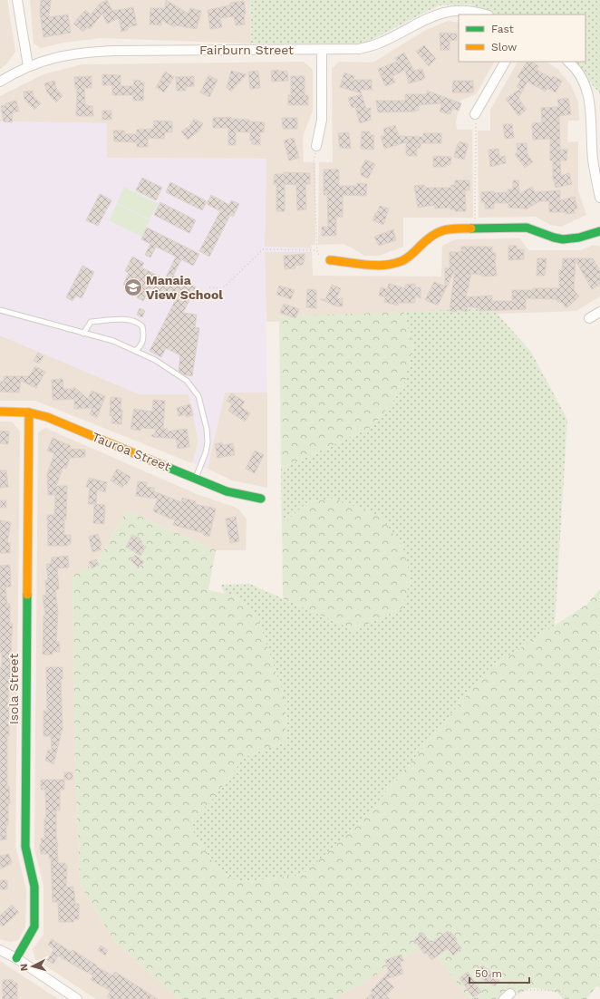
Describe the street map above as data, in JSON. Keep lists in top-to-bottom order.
{
  "streets": {
    "street": ["Fairburn Street", "Tauroa Street", "Isola Street"]
  },
  "crossings": [
    ["Tauroa Street", "Isola Street"]
  ],
  "places": {
    "school or university": ["Manaia View School"]
  },
  "legend": ["Fast", "Slow"],
  "scale_bar": "50 m",
  "north": "left"
}
